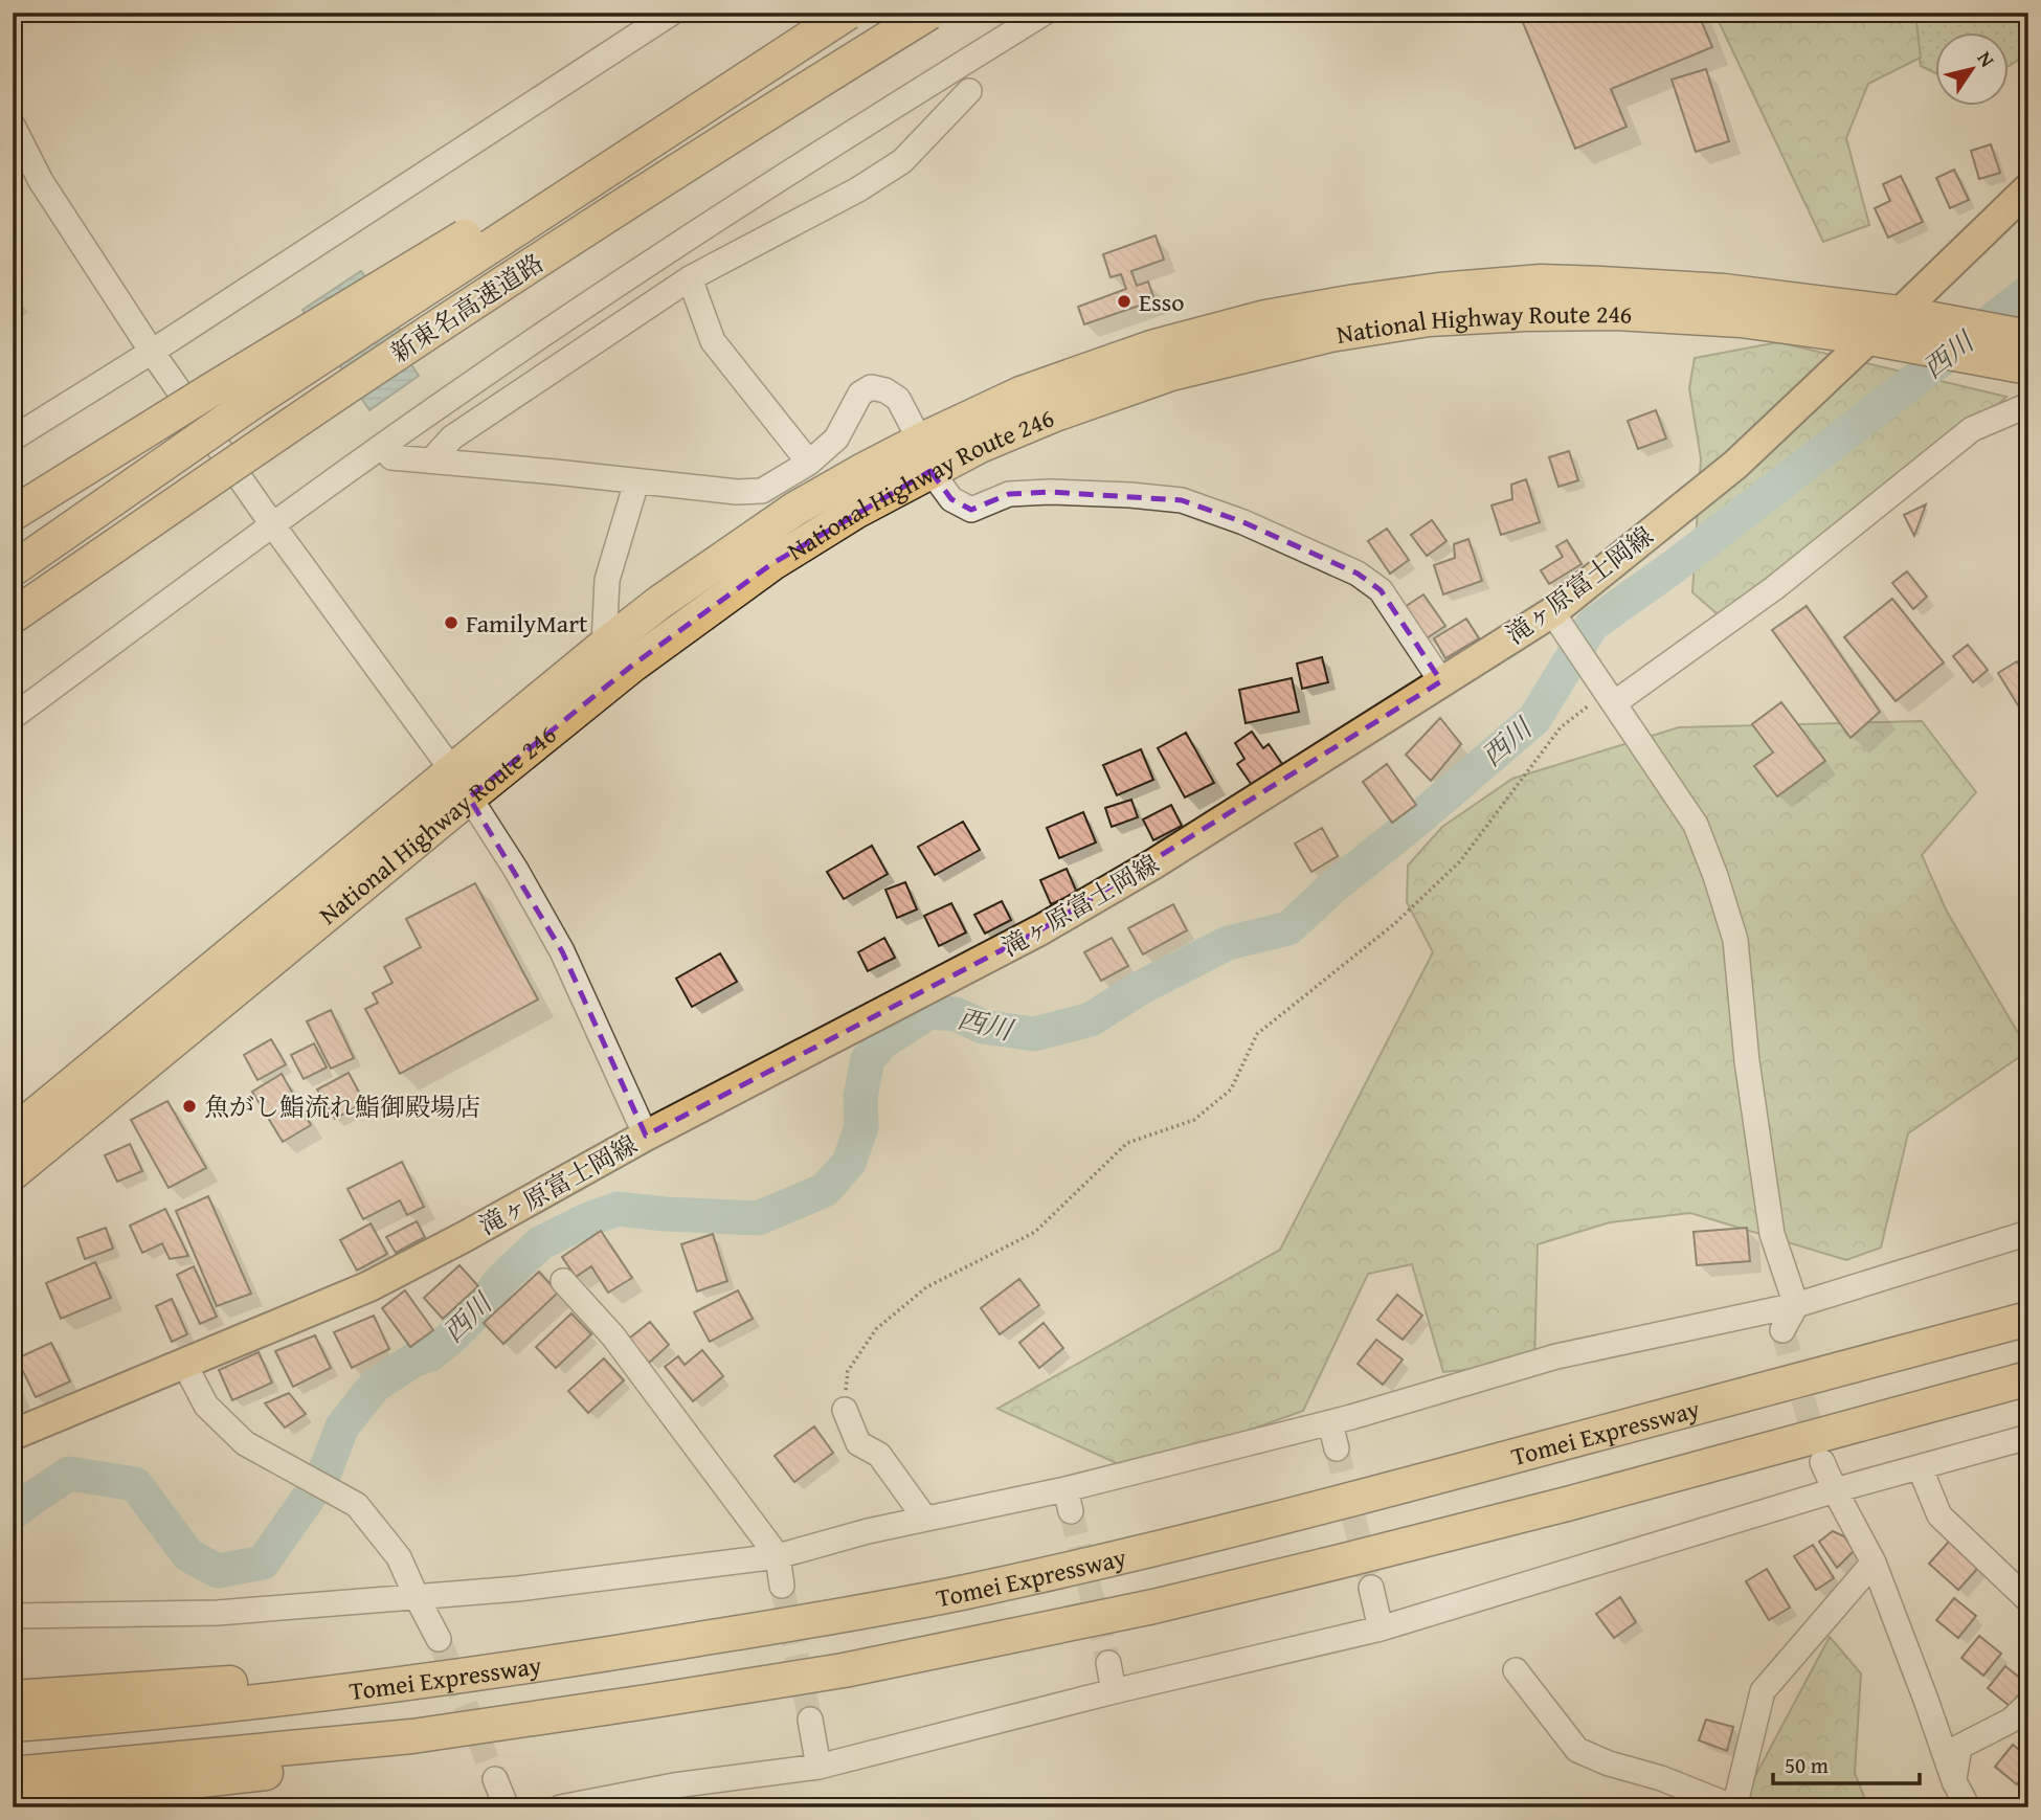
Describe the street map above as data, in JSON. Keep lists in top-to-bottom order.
{
  "streets": {
    "highway": ["新東名高速道路", "National Highway Route 246", "Tomei Expressway"],
    "main road": ["滝ヶ原富士岡線"]
  },
  "crossings": [
    ["National Highway Route 246", "滝ヶ原富士岡線"]
  ],
  "water": ["西川"],
  "places": ["Esso", "FamilyMart", "魚がし鮨流れ鮨御殿場店"],
  "scale_bar": "50 m",
  "north": "top right"
}
